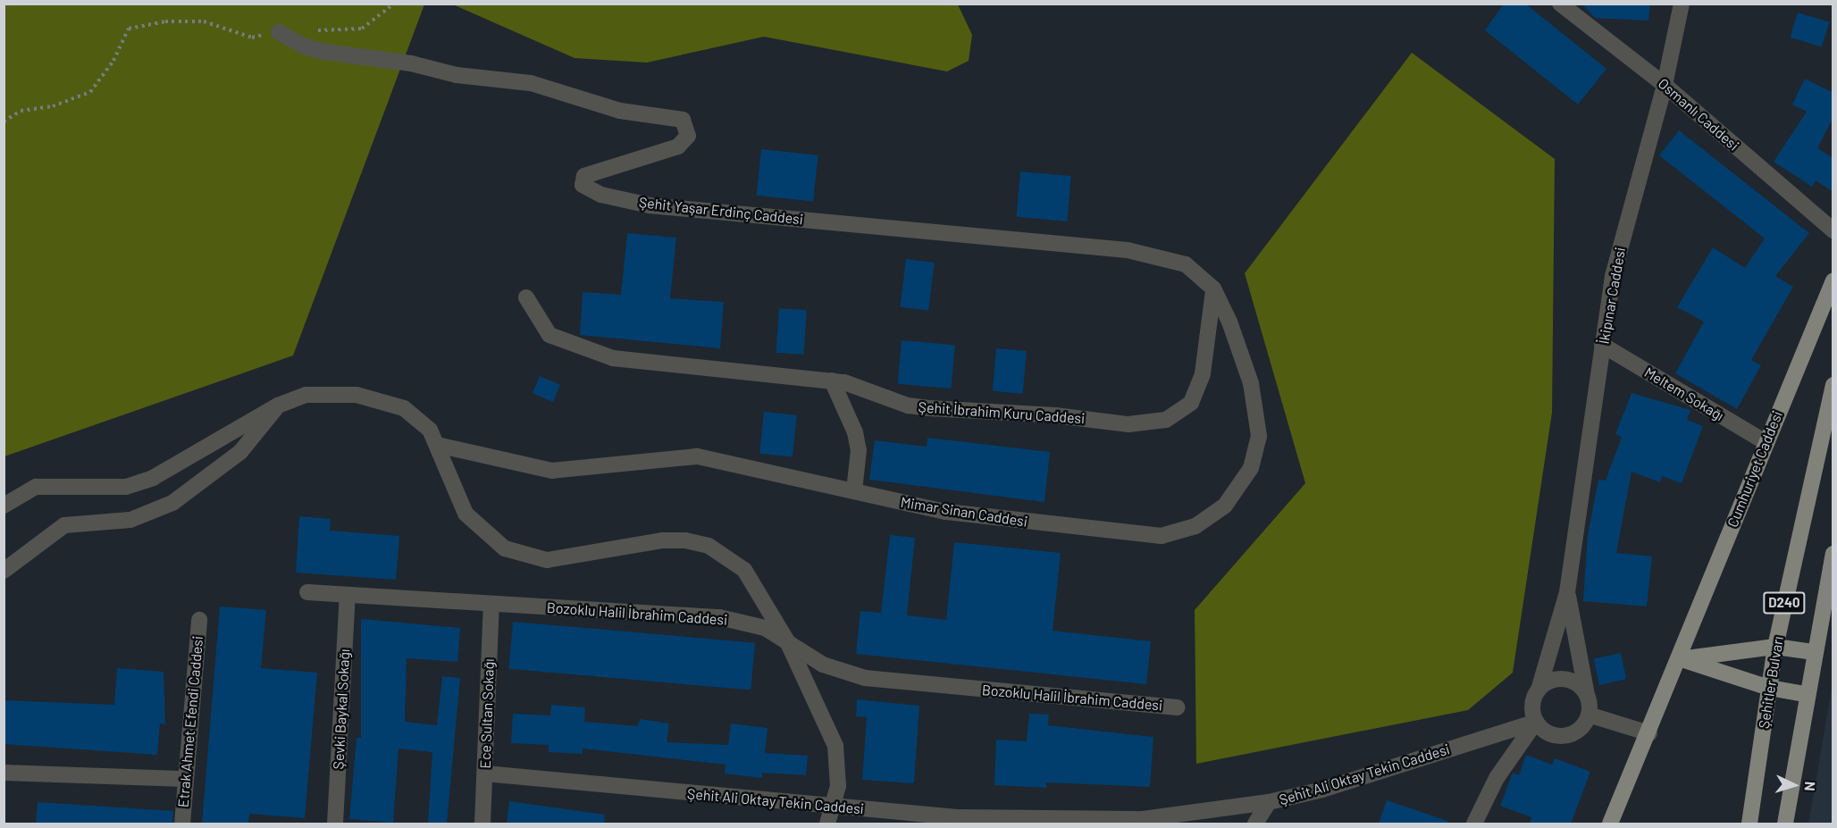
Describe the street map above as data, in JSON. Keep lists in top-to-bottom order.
{
  "streets": {
    "main road": ["Cumhuriyet Caddesi", "D240", "Şehitler Bulvarı"],
    "street": [
      "Osmanlı Caddesi",
      "Şehit Yaşar Erdinç Caddesi",
      "İkipınar Caddesi",
      "Meltem Sokağı",
      "Şehit İbrahim Kuru Caddesi",
      "Mimar Sinan Caddesi",
      "Bozoklu Halil İbrahim Caddesi",
      "Şevki Baykal Sokağı",
      "Ece Sultan Sokağı",
      "Etrak Ahmet Efendi Caddesi",
      "Şehit Ali Oktay Tekin Caddesi"
    ]
  },
  "crossings": [
    ["Osmanlı Caddesi", "İkipınar Caddesi"],
    ["Şehit Yaşar Erdinç Caddesi", "Şehit İbrahim Kuru Caddesi"],
    ["Şehit Yaşar Erdinç Caddesi", "Mimar Sinan Caddesi"],
    ["İkipınar Caddesi", "Meltem Sokağı"],
    ["İkipınar Caddesi", "Şehit Ali Oktay Tekin Caddesi"],
    ["Meltem Sokağı", "Cumhuriyet Caddesi"],
    ["Şehit İbrahim Kuru Caddesi", "Mimar Sinan Caddesi"],
    ["Bozoklu Halil İbrahim Caddesi", "Şevki Baykal Sokağı"],
    ["Bozoklu Halil İbrahim Caddesi", "Ece Sultan Sokağı"],
    ["Ece Sultan Sokağı", "Şehit Ali Oktay Tekin Caddesi"]
  ],
  "north": "right"
}
